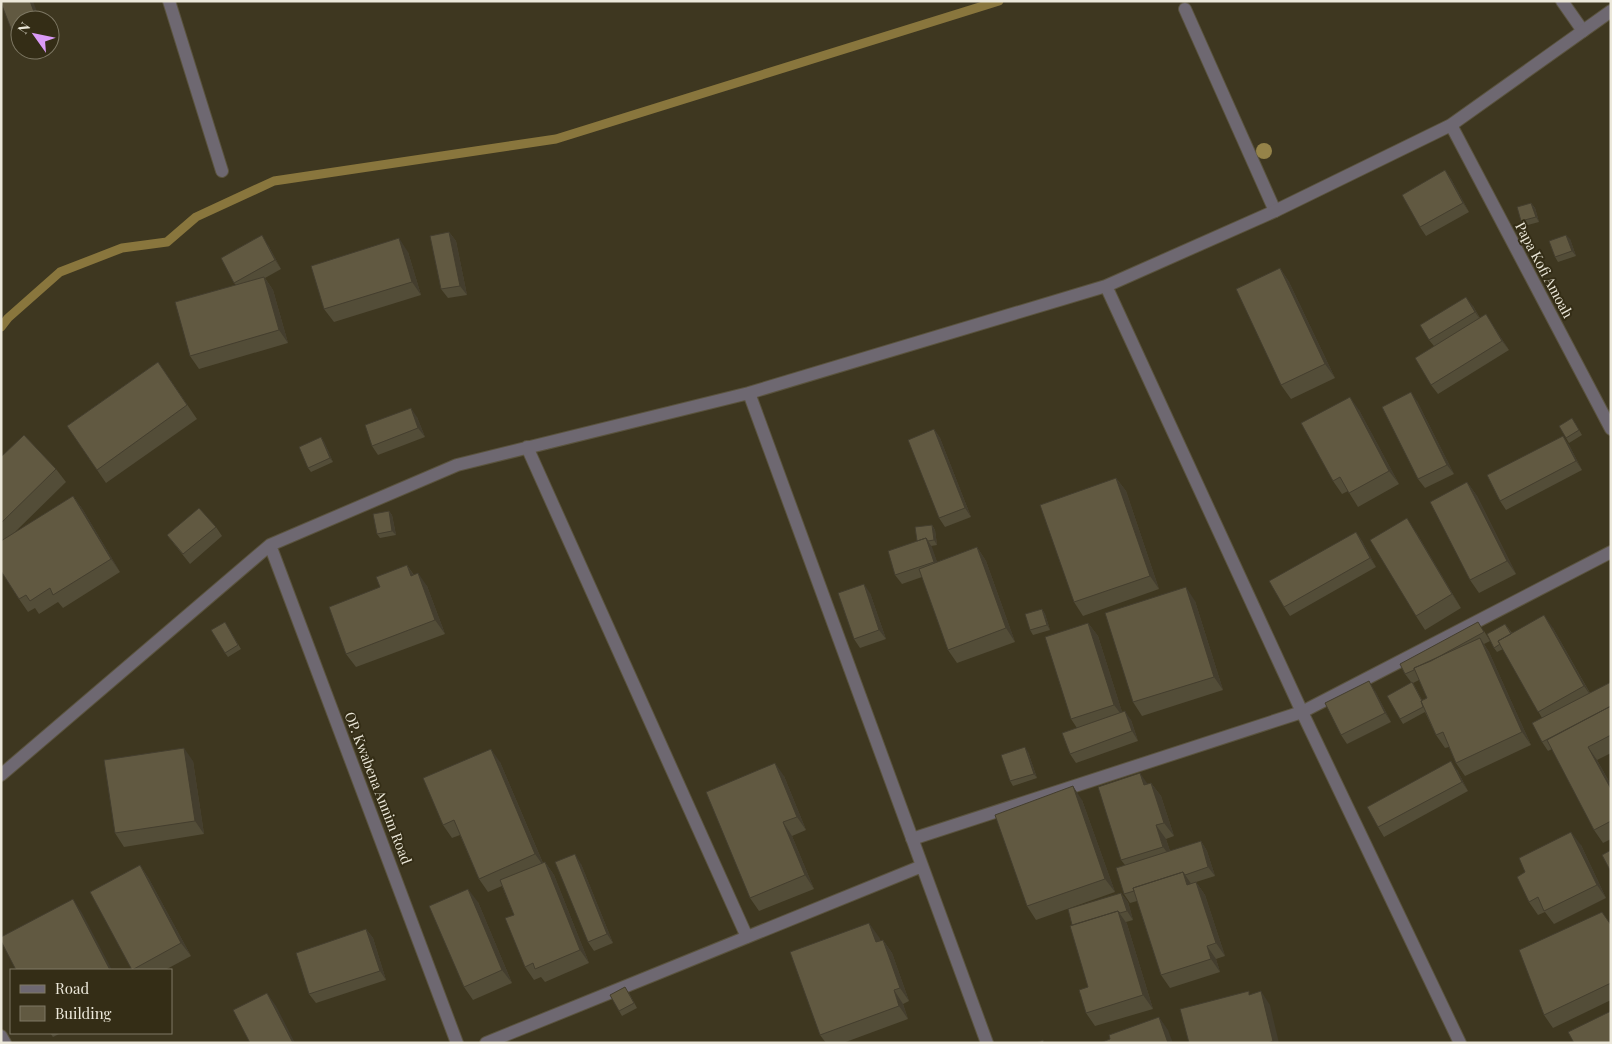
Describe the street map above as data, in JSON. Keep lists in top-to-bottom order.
{
  "streets": {
    "street": ["Papa Kofi Amoah", "OP. Kwabena Annim Road"]
  },
  "legend": ["Road", "Building"],
  "north": "top left"
}
